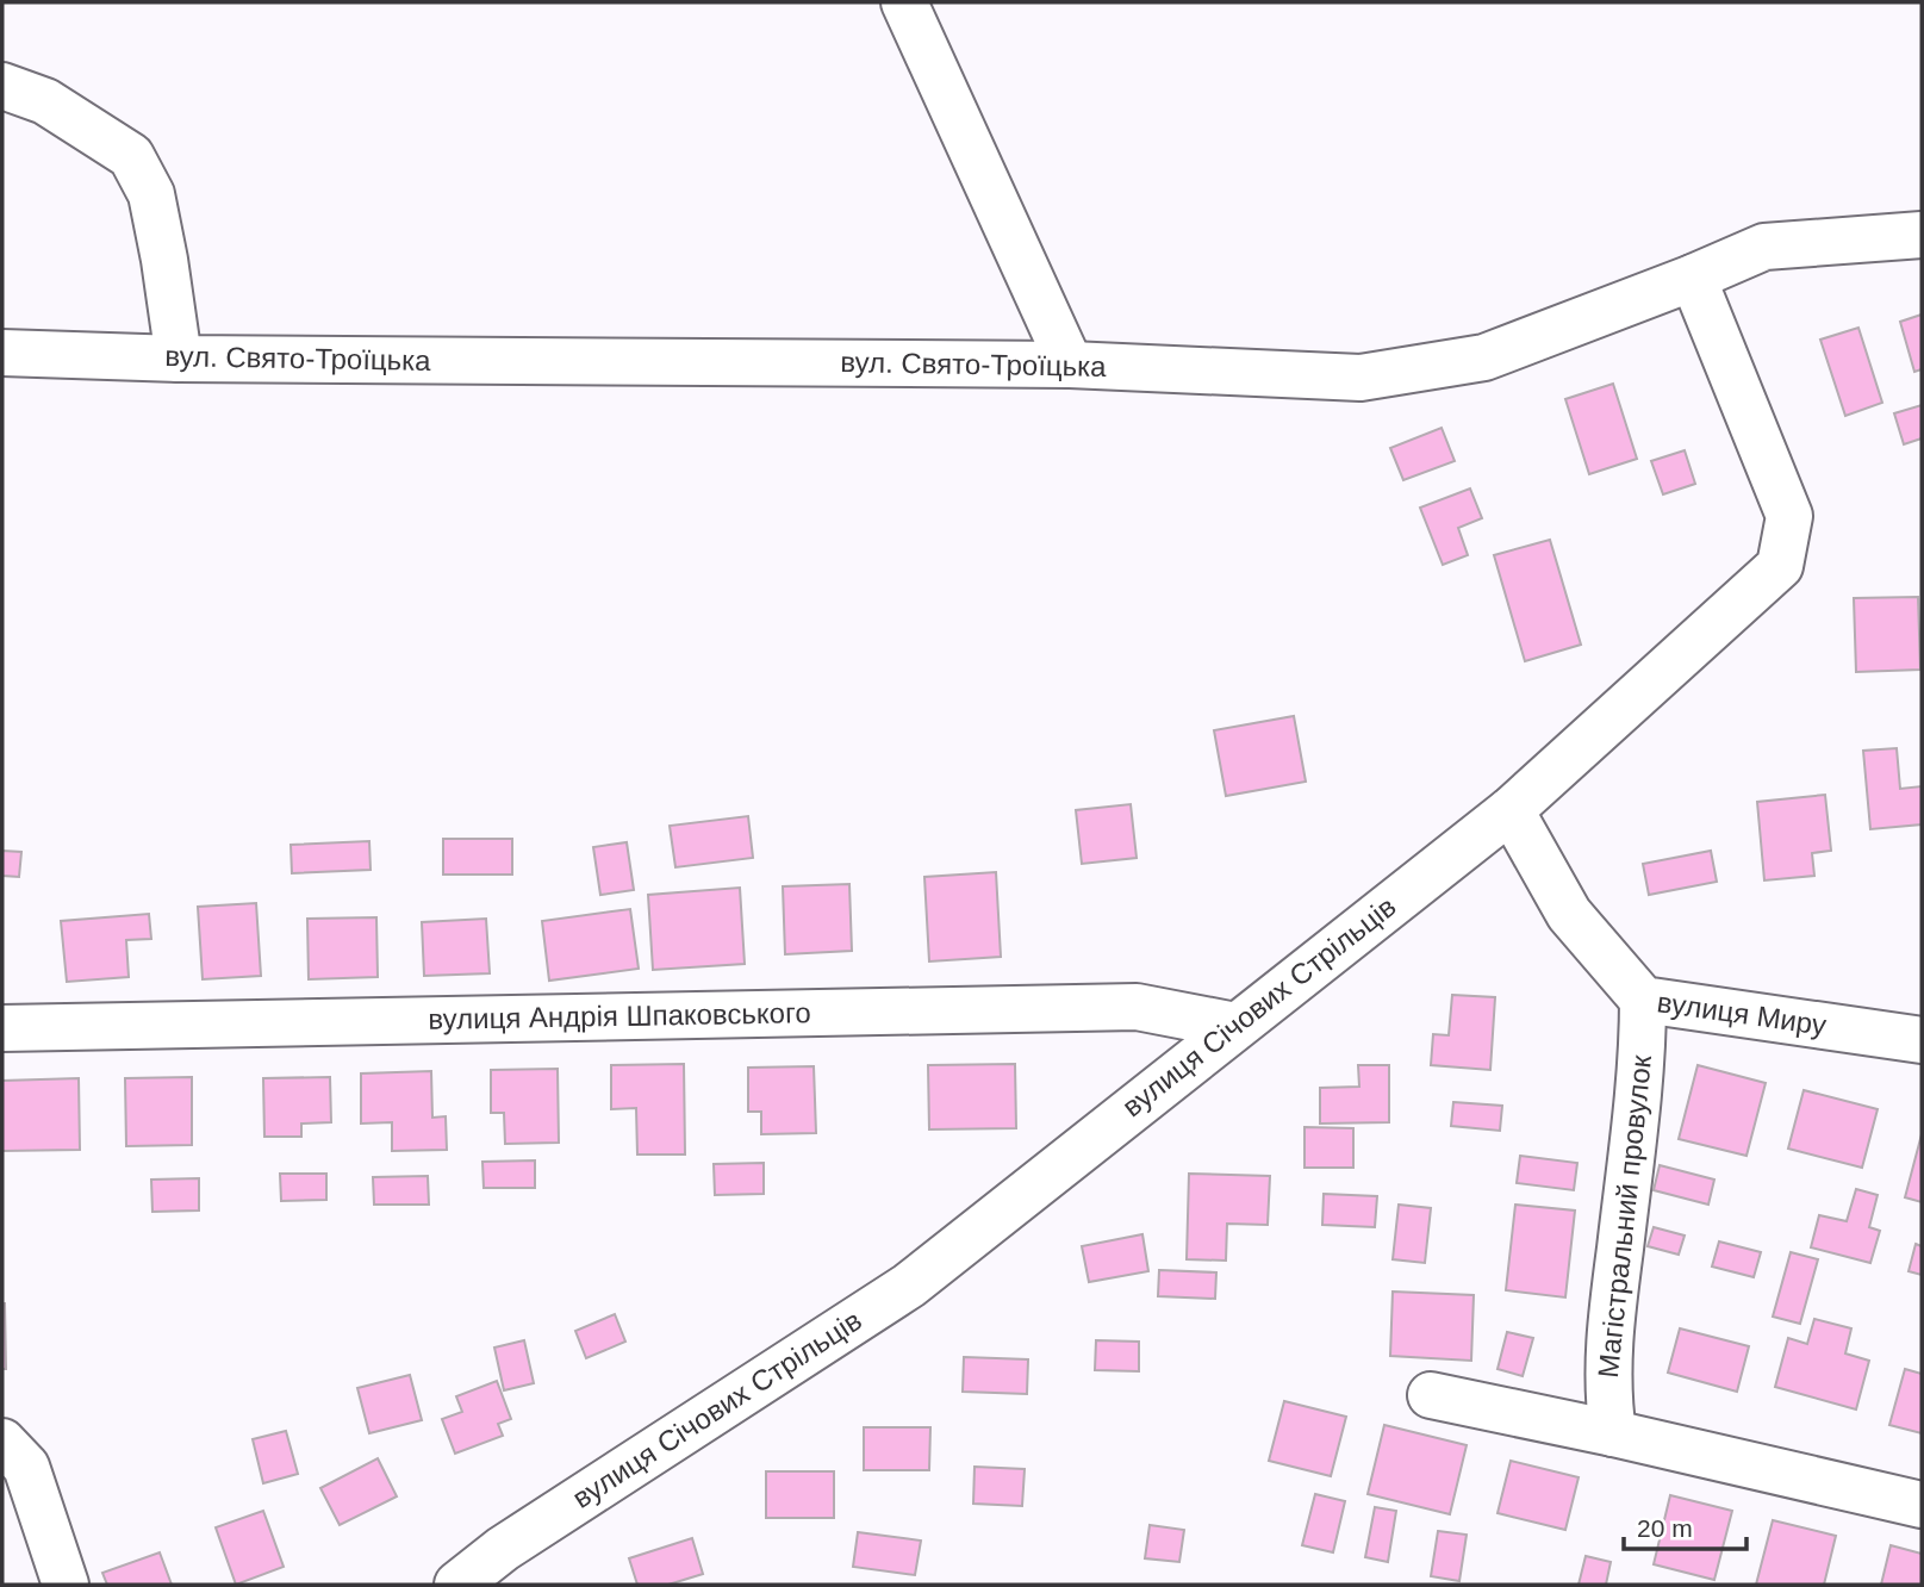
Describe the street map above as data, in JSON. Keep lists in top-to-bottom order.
{
  "streets": {
    "street": [
      "вул. Свято-Троїцька",
      "вулиця Січових Стрільців",
      "вулиця Миру",
      "вулиця Андрія Шпаковського",
      "Магістральний провулок"
    ]
  },
  "crossings": [
    ["вул. Свято-Троїцька", "вулиця Січових Стрільців"],
    ["вулиця Січових Стрільців", "вулиця Миру"],
    ["вулиця Січових Стрільців", "вулиця Андрія Шпаковського"],
    ["вулиця Миру", "Магістральний провулок"]
  ],
  "scale_bar": "20 m"
}
